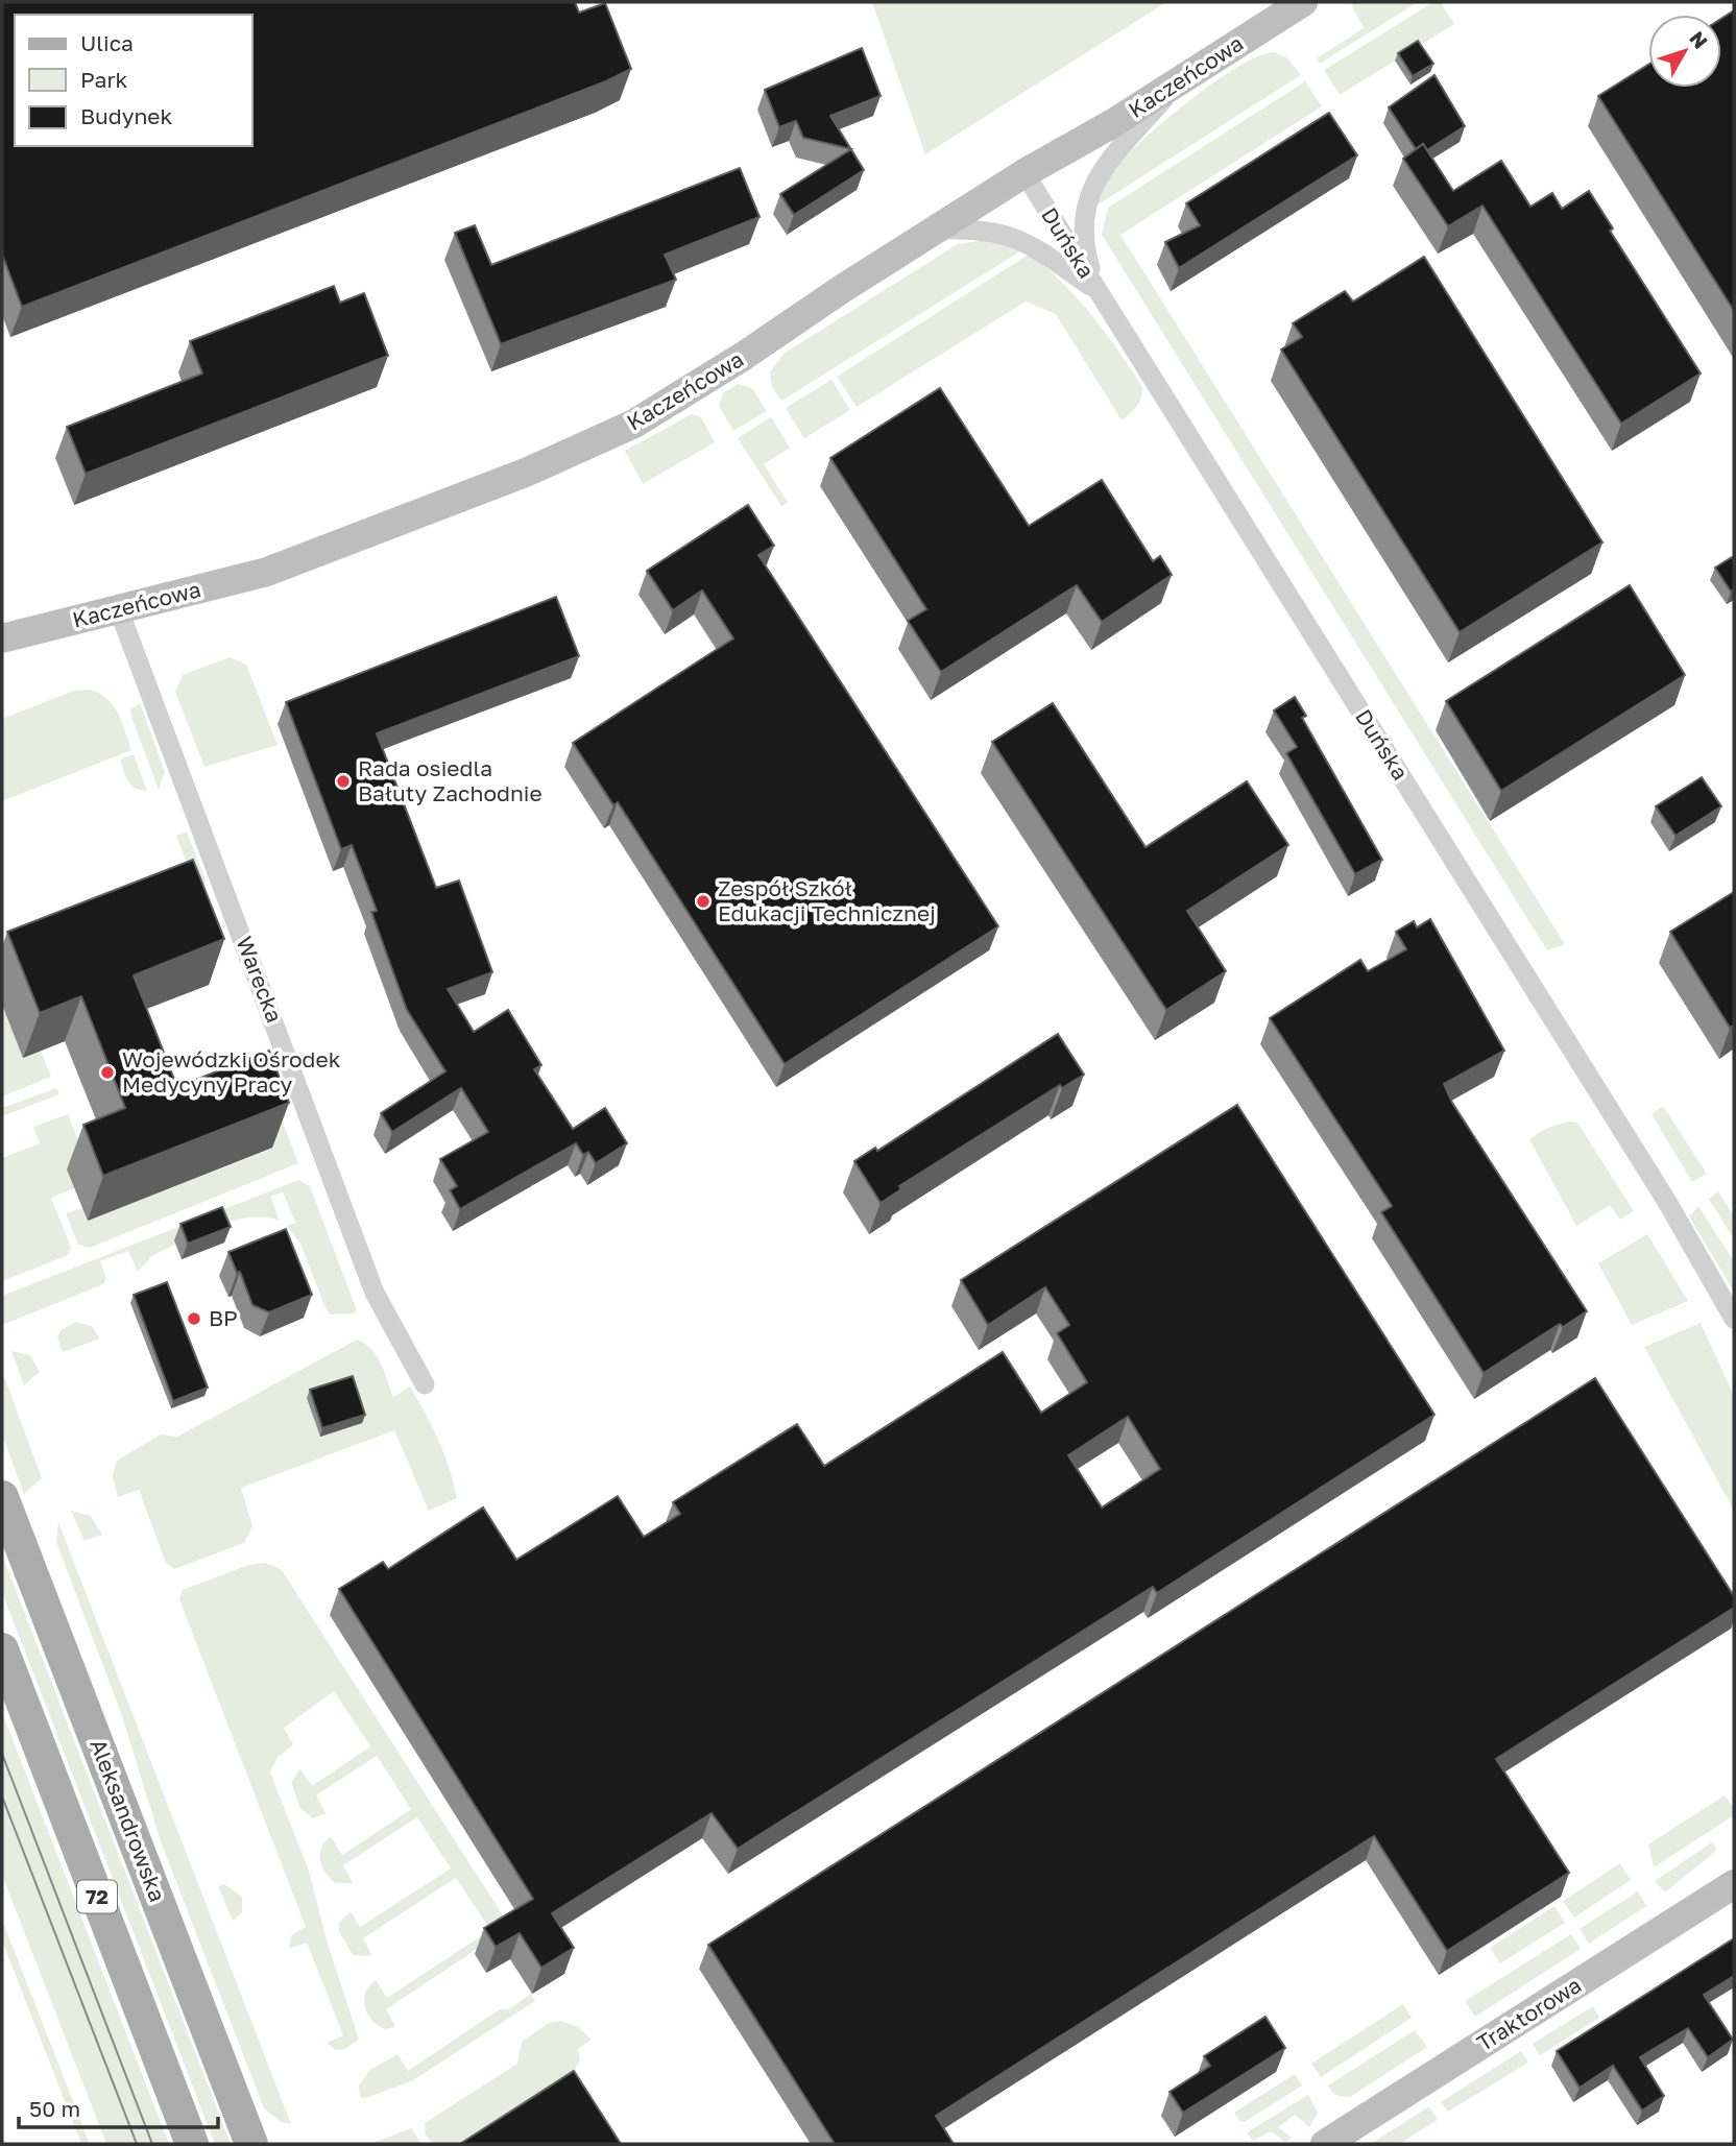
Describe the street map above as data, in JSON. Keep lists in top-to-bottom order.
{
  "streets": {
    "main road": ["Aleksandrowska", "72"],
    "street": [
      "Kaczeńcowa",
      "Duńska",
      "Warecka",
      "Traktorowa"
    ]
  },
  "crossings": [
    ["Kaczeńcowa", "Duńska"],
    ["Kaczeńcowa", "Warecka"]
  ],
  "places": [
    "Rada osiedla Bałuty Zachodnie",
    "Zespół Szkół Edukacji Technicznej",
    "Wojewódzki Ośrodek Medycyny Pracy",
    "BP"
  ],
  "legend": ["Ulica", "Park", "Budynek"],
  "scale_bar": "50 m",
  "north": "top right"
}
